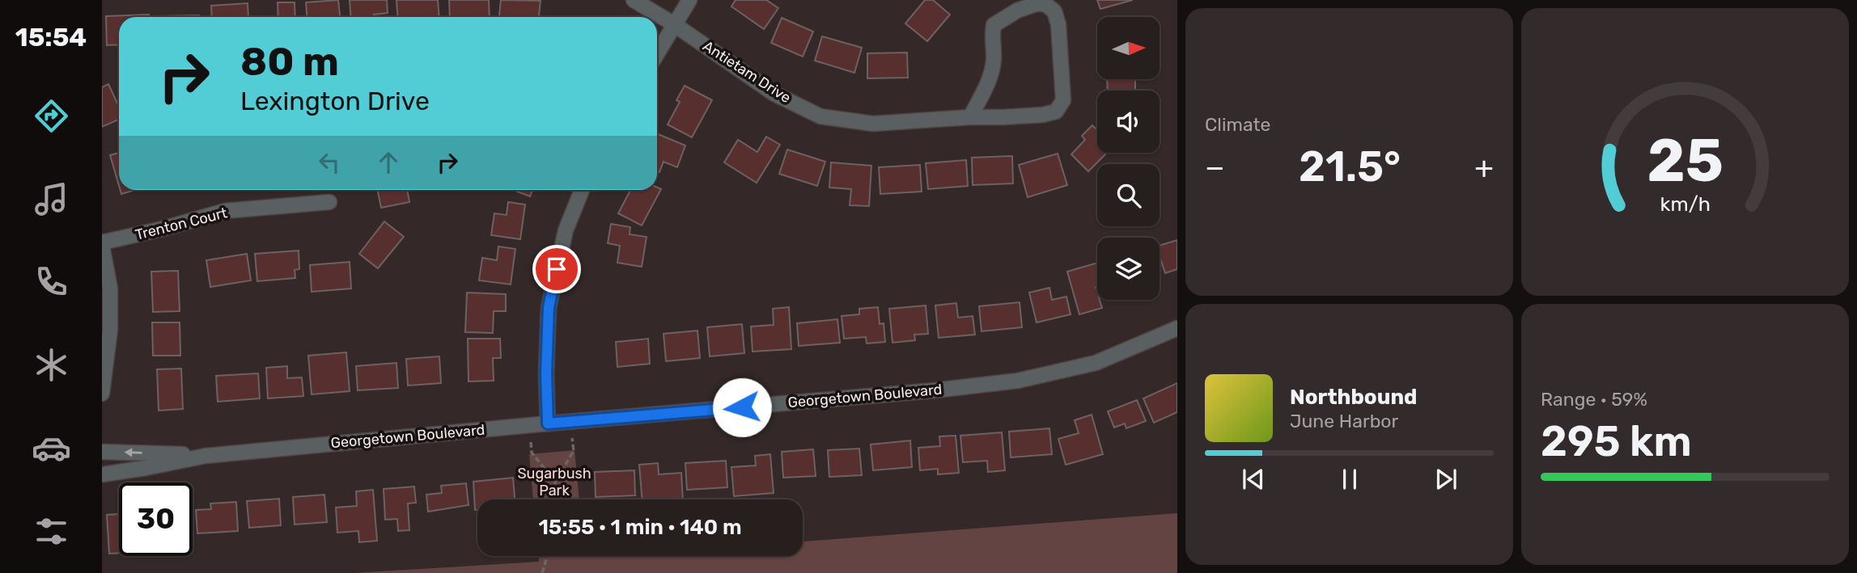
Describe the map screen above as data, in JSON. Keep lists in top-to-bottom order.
{
  "streets": {
    "street": ["Antietam Drive", "Trenton Court", "Georgetown Boulevard"]
  },
  "parks": ["Sugarbush Park"],
  "north": "right",
  "page": {
    "tabs": "15:54",
    "tile": [
      "Climate",
      ["Range · 59%", "295 km"]
    ],
    "turn": ["80 m", "Lexington Drive"],
    "heat": ["−", "21.5°", "+"],
    "song": ["Northbound", "June Harbor"],
    "limit": "30",
    "trip": "15:55 · 1 min · 140 m",
    "gauge": ["25", "km/h"]
  }
}
